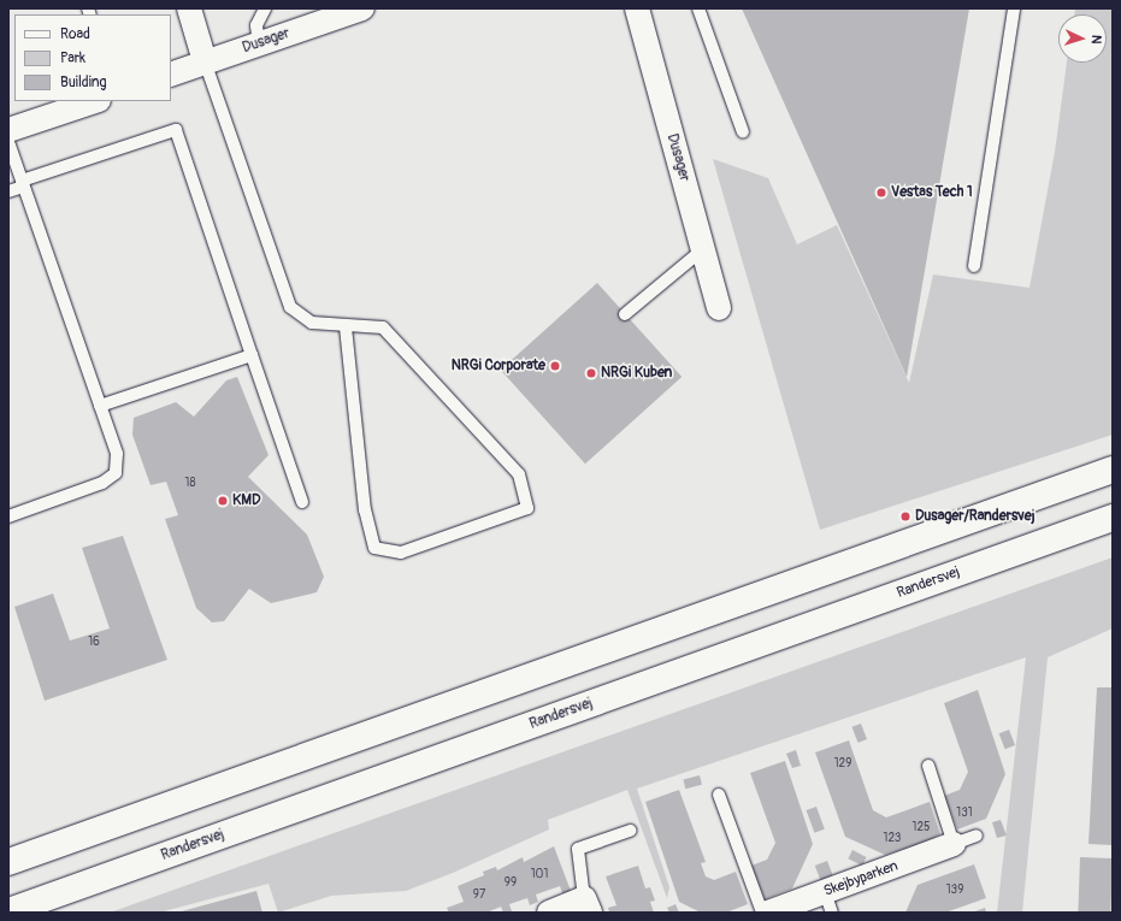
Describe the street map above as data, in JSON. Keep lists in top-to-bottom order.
{
  "streets": {
    "main road": ["Randersvej"],
    "street": ["Dusager", "Skejbyparken"]
  },
  "places": [
    "Vestas Tech 1",
    "NRGi Corporate",
    "NRGi Kuben",
    "KMD",
    "Dusager/Randersvej"
  ],
  "house_numbers": [
    "18",
    "16",
    "129",
    "131",
    "125",
    "123",
    "101",
    "99",
    "139",
    "97"
  ],
  "legend": ["Road", "Park", "Building"],
  "north": "right"
}
